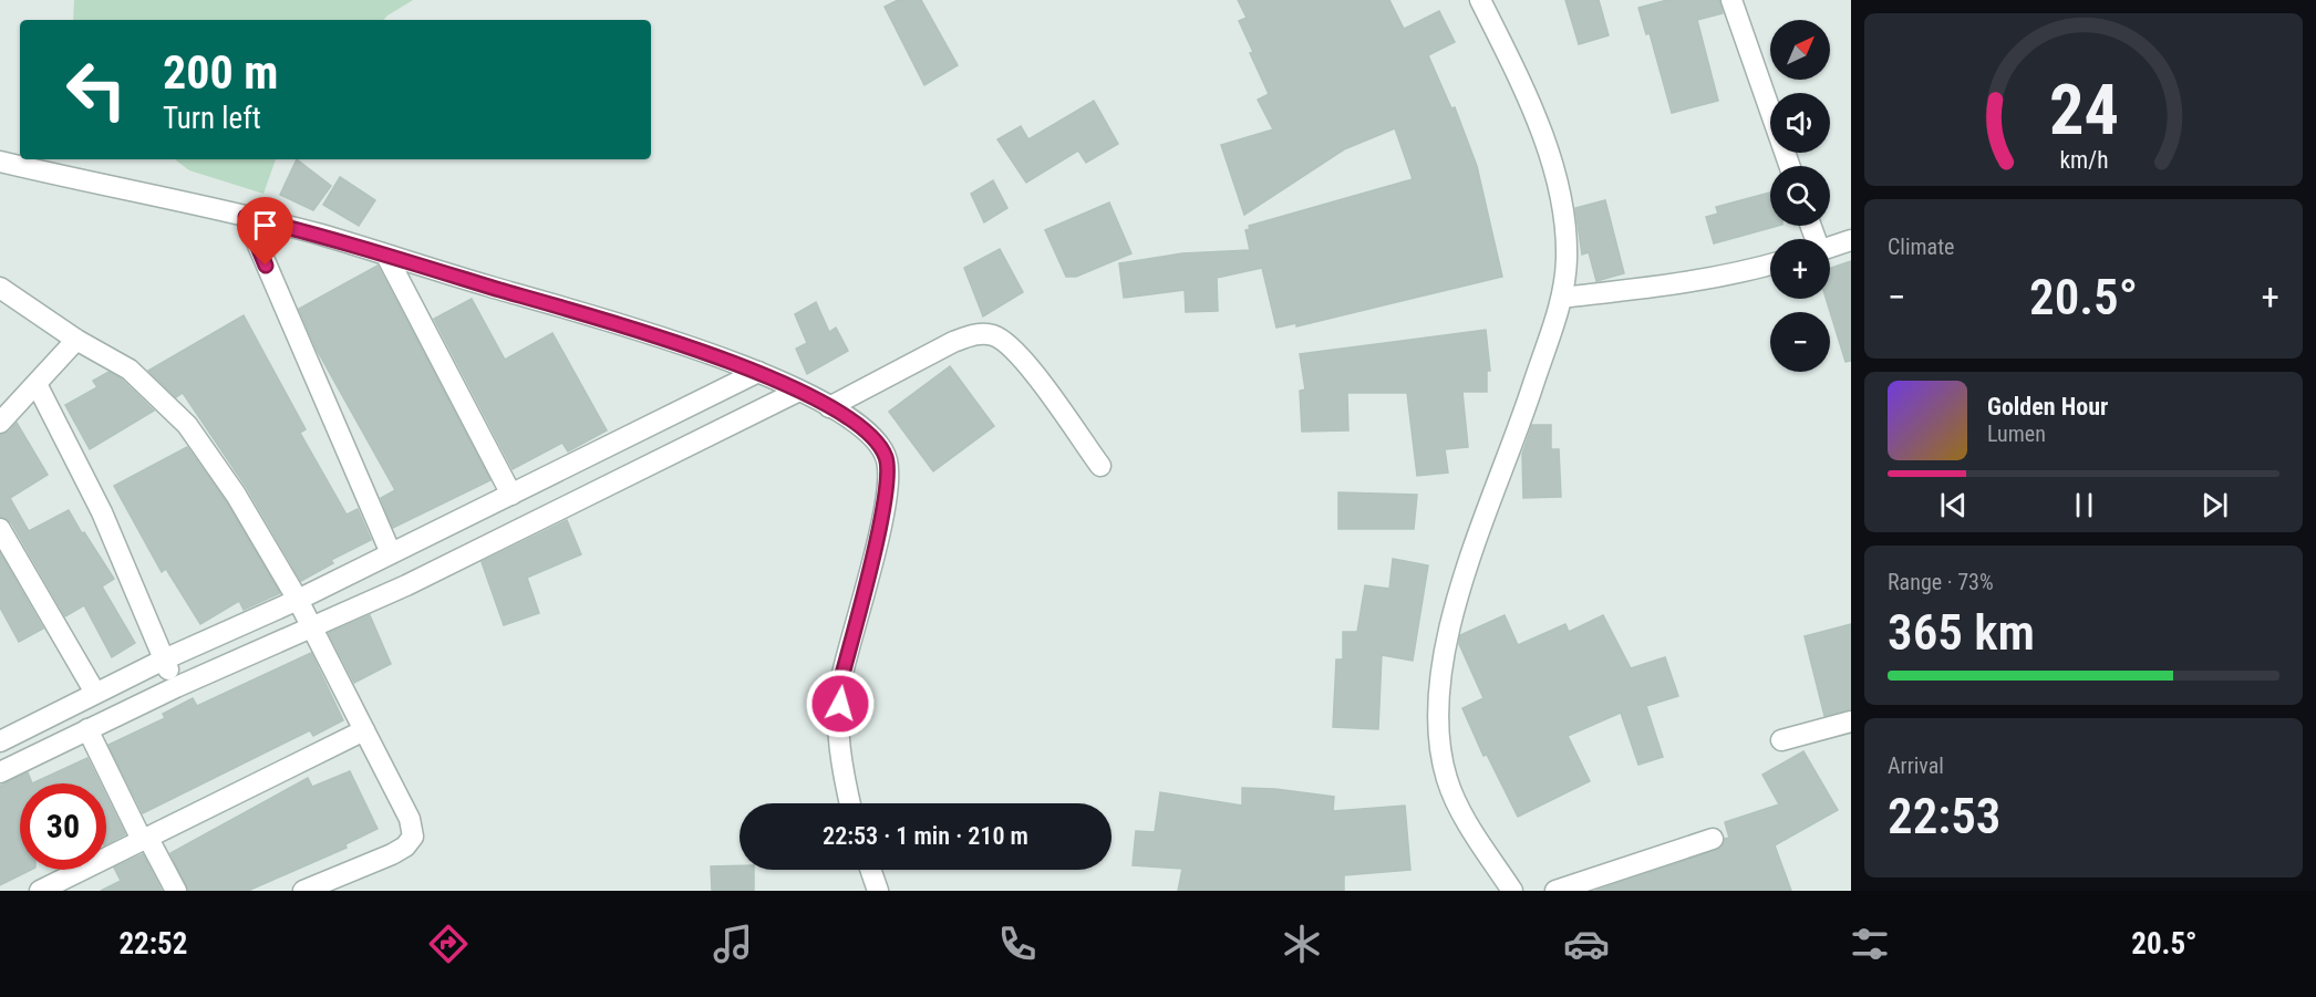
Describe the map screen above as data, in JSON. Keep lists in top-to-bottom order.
{
  "north": "top right",
  "page": {
    "map_buttons": ["+", "−"],
    "turn": ["200 m", "Turn left"],
    "tile": [
      "Climate",
      ["Range · 73%", "365 km"],
      ["Arrival", "22:53"]
    ],
    "heat": ["−", "20.5°", "+"],
    "song": ["Golden Hour", "Lumen"],
    "limit": "30",
    "trip": "22:53 · 1 min · 210 m",
    "tabs": ["22:52", "20.5°"],
    "gauge": ["24", "km/h"]
  }
}
